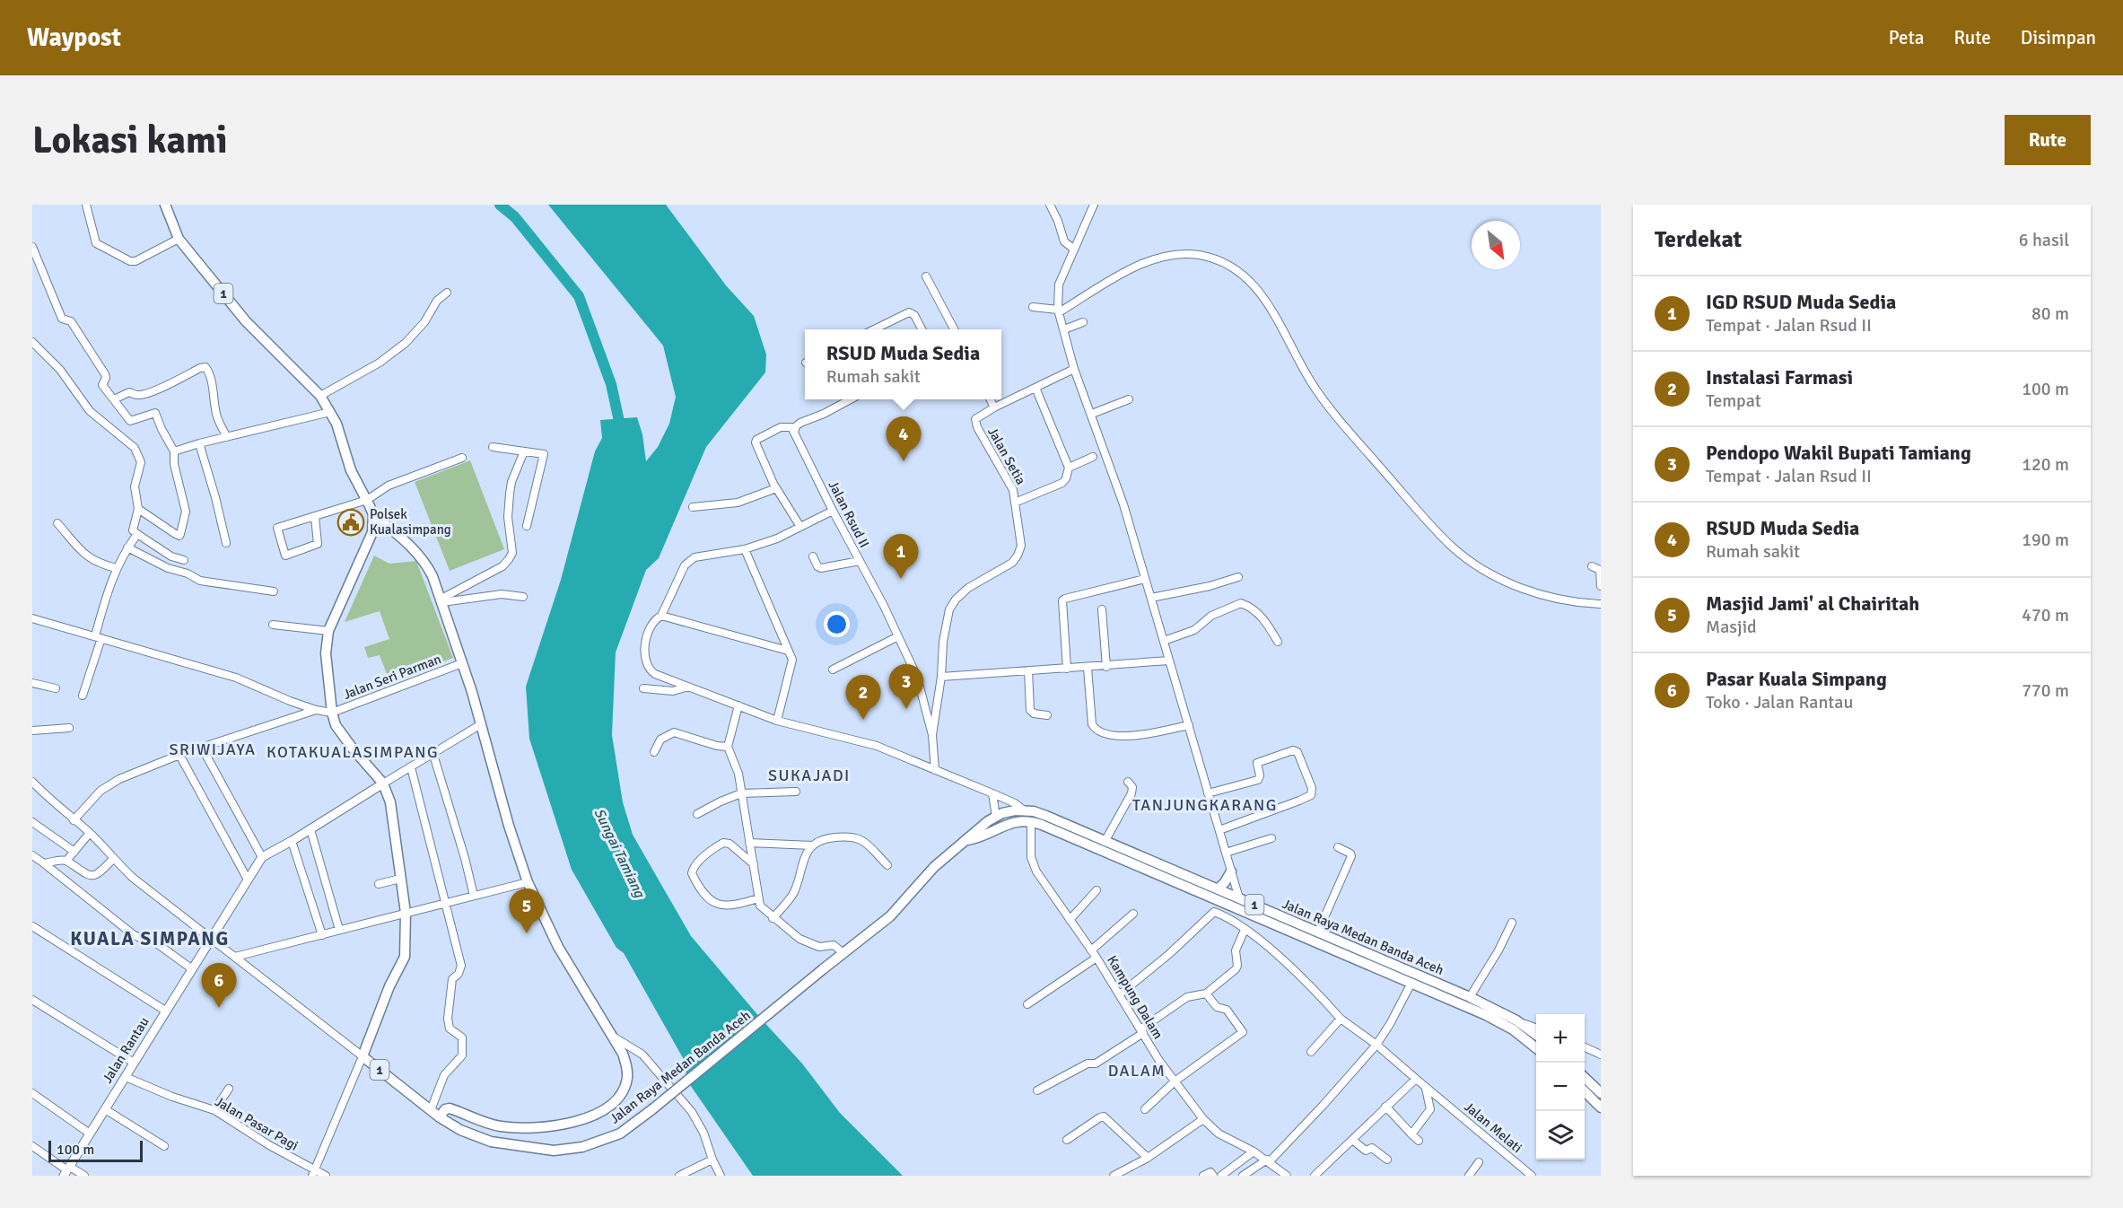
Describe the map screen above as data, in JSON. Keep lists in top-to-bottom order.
{
  "streets": {
    "highway": ["1", "Jalan Raya Medan Banda Aceh"],
    "main road": ["Jalan Rantau"],
    "street": [
      "Jalan Setia",
      "Jalan Rsud II",
      "Jalan Seri Parman",
      "Kampung Dalam",
      "Jalan Pasar Pagi",
      "Jalan Melati"
    ]
  },
  "crossings": [
    ["1", "Jalan Seri Parman"],
    ["1", "Jalan Raya Medan Banda Aceh"],
    ["Jalan Setia", "Jalan Rsud II"],
    ["Jalan Raya Medan Banda Aceh", "Kampung Dalam"],
    ["Jalan Rantau", "Jalan Pasar Pagi"]
  ],
  "districts": [
    "SRIWIJAYA",
    "KOTAKUALASIMPANG",
    "SUKAJADI",
    "TANJUNGKARANG",
    "KUALA SIMPANG",
    "DALAM"
  ],
  "water": ["Sungai Tamiang"],
  "places": {
    "public building": ["Polsek Kualasimpang"]
  },
  "scale_bar": "100 m",
  "north": "bottom right",
  "page": {
    "header": "Waypost",
    "nav": ["Peta", "Rute", "Disimpan"],
    "buttons": "Rute",
    "title": "Lokasi kami",
    "heading": ["Terdekat", "6 hasil"],
    "list": [
      {
        "mark": "1",
        "name": "IGD RSUD Muda Sedia",
        "note": "Tempat · Jalan Rsud II",
        "value": "80 m"
      },
      {
        "mark": "2",
        "name": "Instalasi Farmasi",
        "note": "Tempat",
        "value": "100 m"
      },
      {
        "mark": "3",
        "name": "Pendopo Wakil Bupati Tamiang",
        "note": "Tempat · Jalan Rsud II",
        "value": "120 m"
      },
      {
        "mark": "4",
        "name": "RSUD Muda Sedia",
        "note": "Rumah sakit",
        "value": "190 m"
      },
      {
        "mark": "5",
        "name": "Masjid Jami' al Chairitah",
        "note": "Masjid",
        "value": "470 m"
      },
      {
        "mark": "6",
        "name": "Pasar Kuala Simpang",
        "note": "Toko · Jalan Rantau",
        "value": "770 m"
      }
    ],
    "popup": ["RSUD Muda Sedia", "Rumah sakit"],
    "pins": [
      "4",
      "1",
      "3",
      "2",
      "5",
      "6"
    ],
    "map_buttons": ["+", "−"],
    "scale": "100 m"
  }
}
